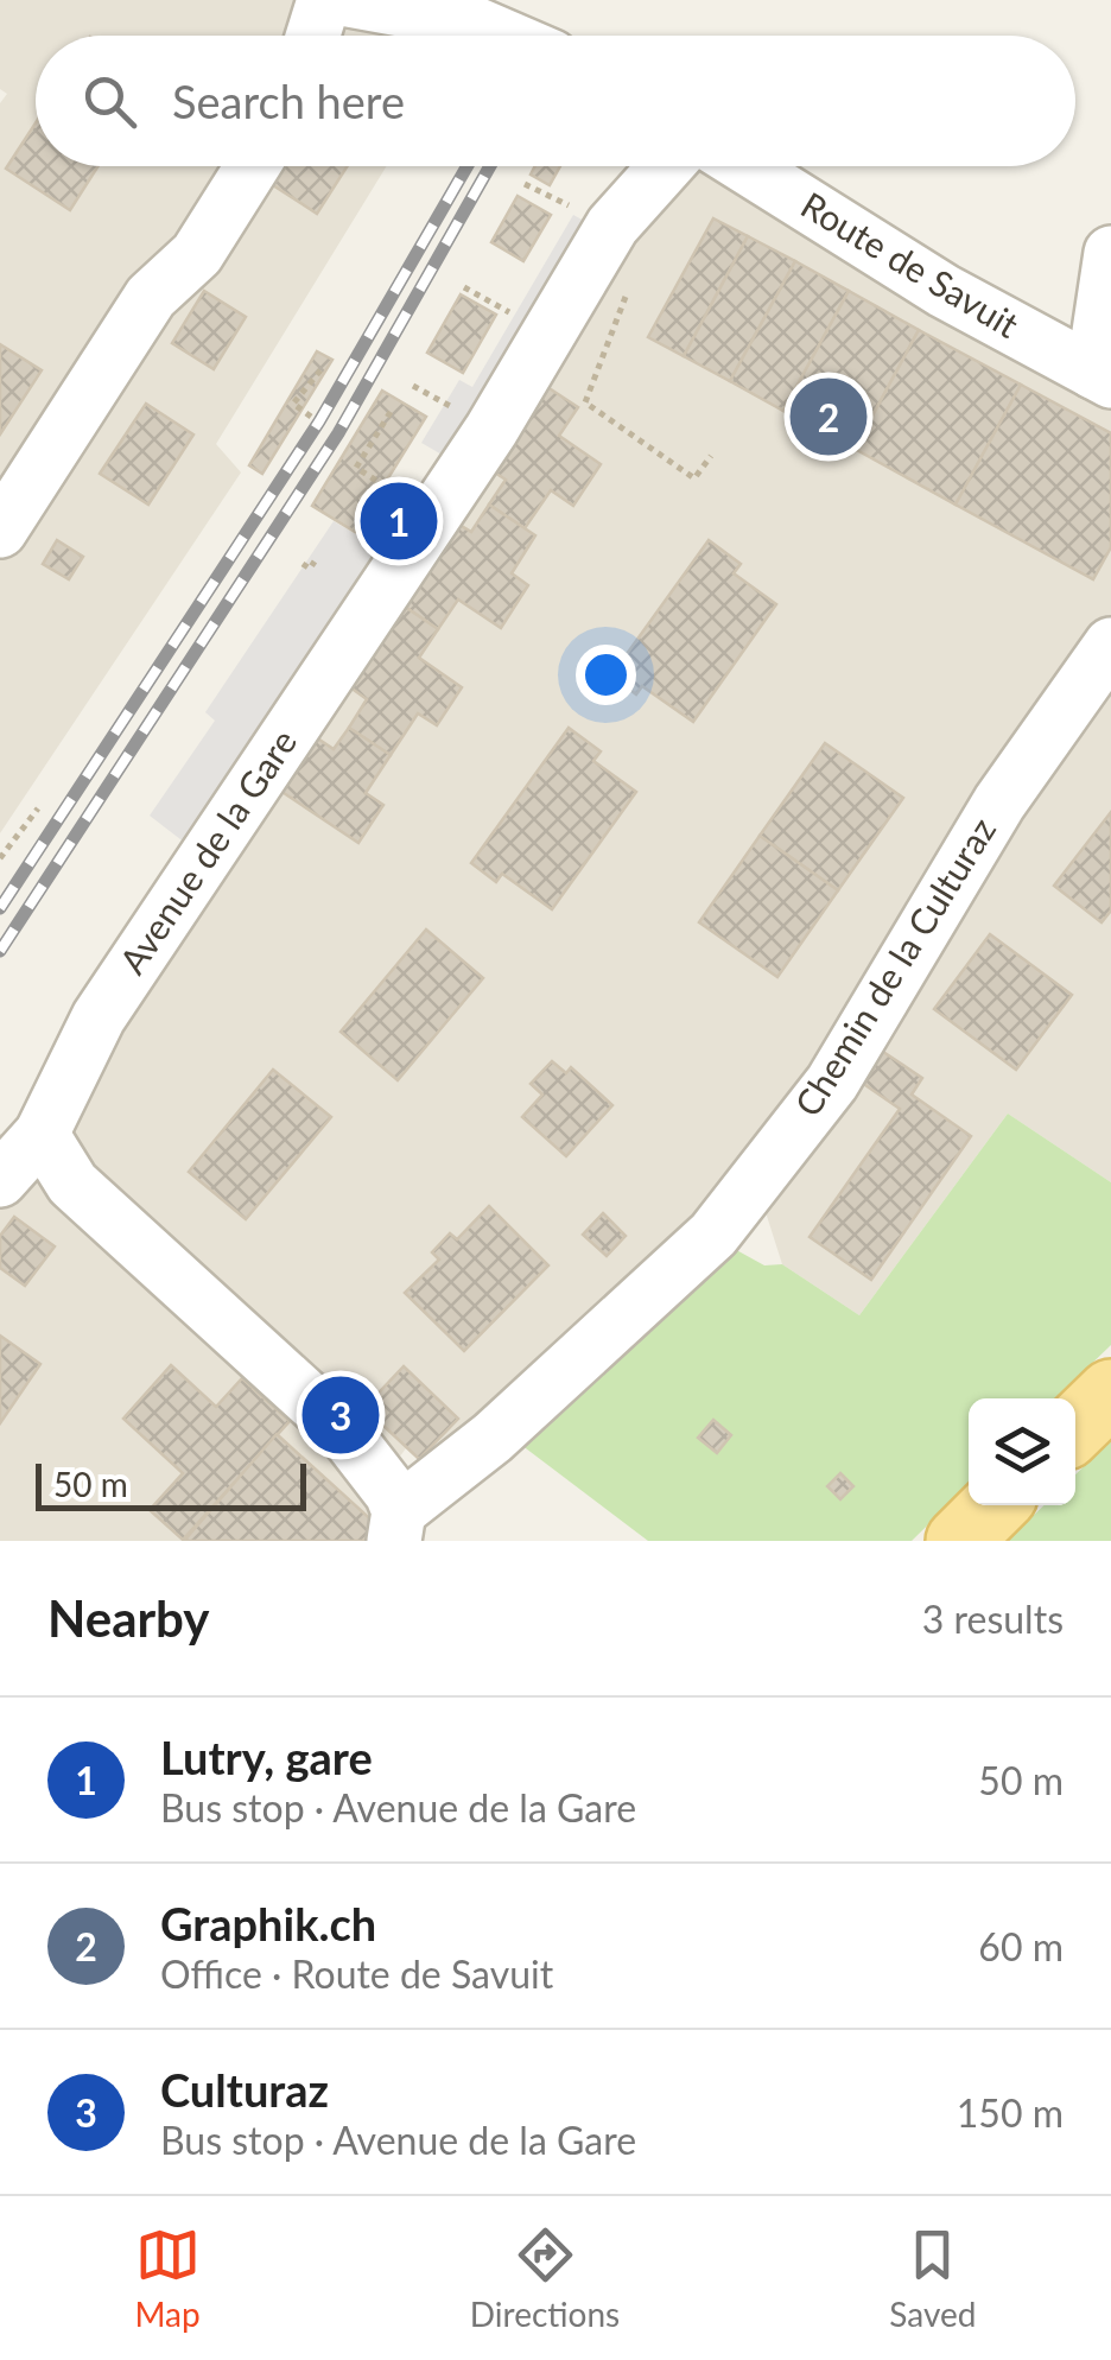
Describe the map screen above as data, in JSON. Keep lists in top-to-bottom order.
{
  "streets": {
    "street": ["Route de Savuit", "Avenue de la Gare", "Chemin de la Culturaz"]
  },
  "scale_bar": "50 m",
  "page": {
    "search": "Search here",
    "pins": ["2", "1", "3"],
    "scale": "50 m",
    "heading": ["Nearby", "3 results"],
    "list": [
      {
        "mark": "1",
        "name": "Lutry, gare",
        "note": "Bus stop · Avenue de la Gare",
        "value": "50 m"
      },
      {
        "mark": "2",
        "name": "Graphik.ch",
        "note": "Office · Route de Savuit",
        "value": "60 m"
      },
      {
        "mark": "3",
        "name": "Culturaz",
        "note": "Bus stop · Avenue de la Gare",
        "value": "150 m"
      }
    ],
    "nav": ["Map", "Directions", "Saved"]
  }
}
